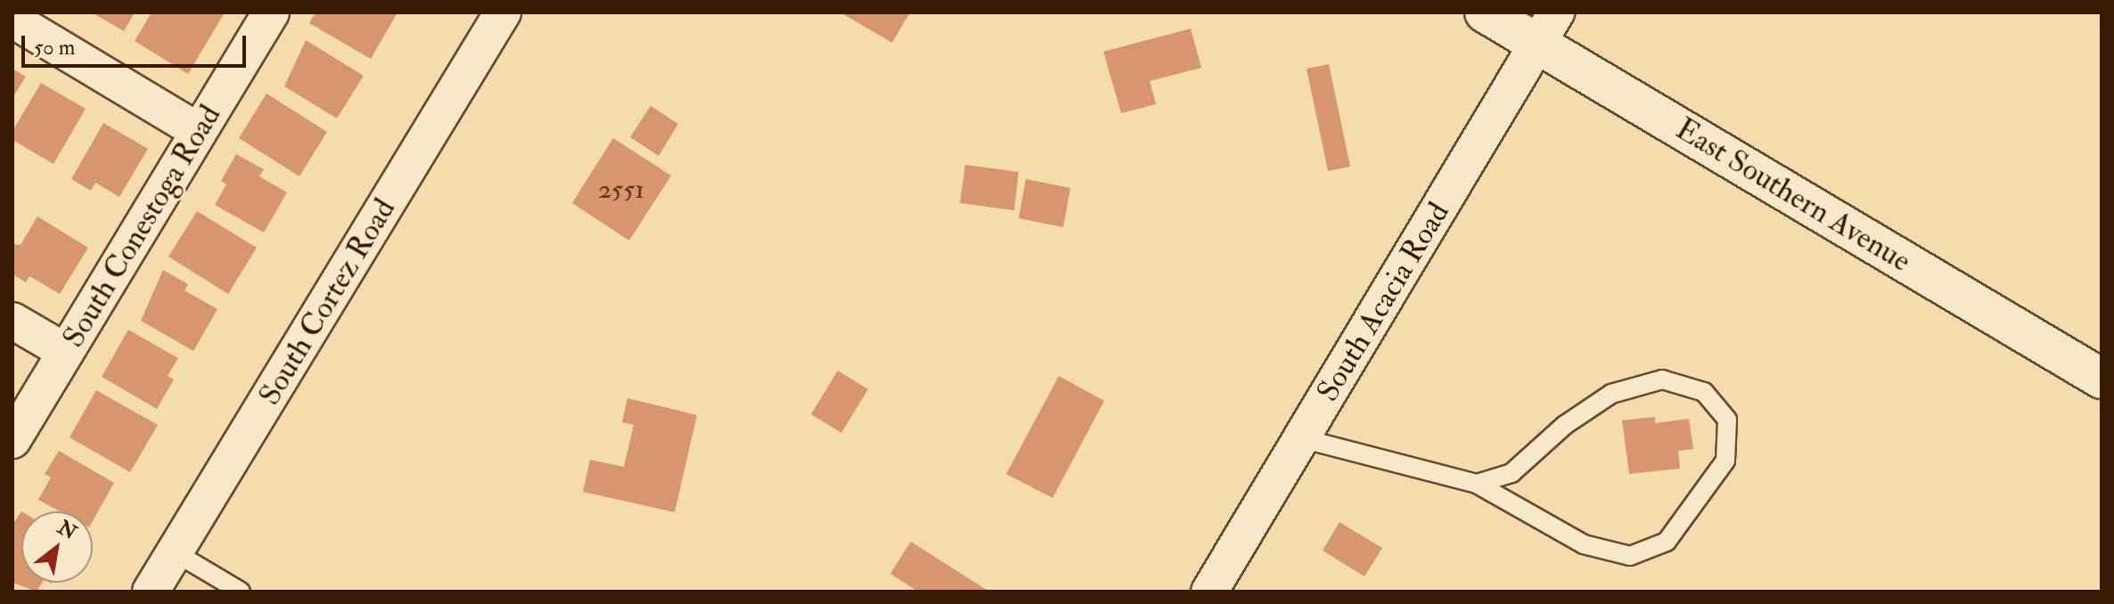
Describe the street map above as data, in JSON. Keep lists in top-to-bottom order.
{
  "streets": {
    "street": [
      "East Southern Avenue",
      "South Conestoga Road",
      "South Cortez Road",
      "South Acacia Road"
    ]
  },
  "crossings": [
    ["East Southern Avenue", "South Acacia Road"]
  ],
  "house_numbers": ["2551"],
  "scale_bar": "50 m",
  "north": "top right"
}
